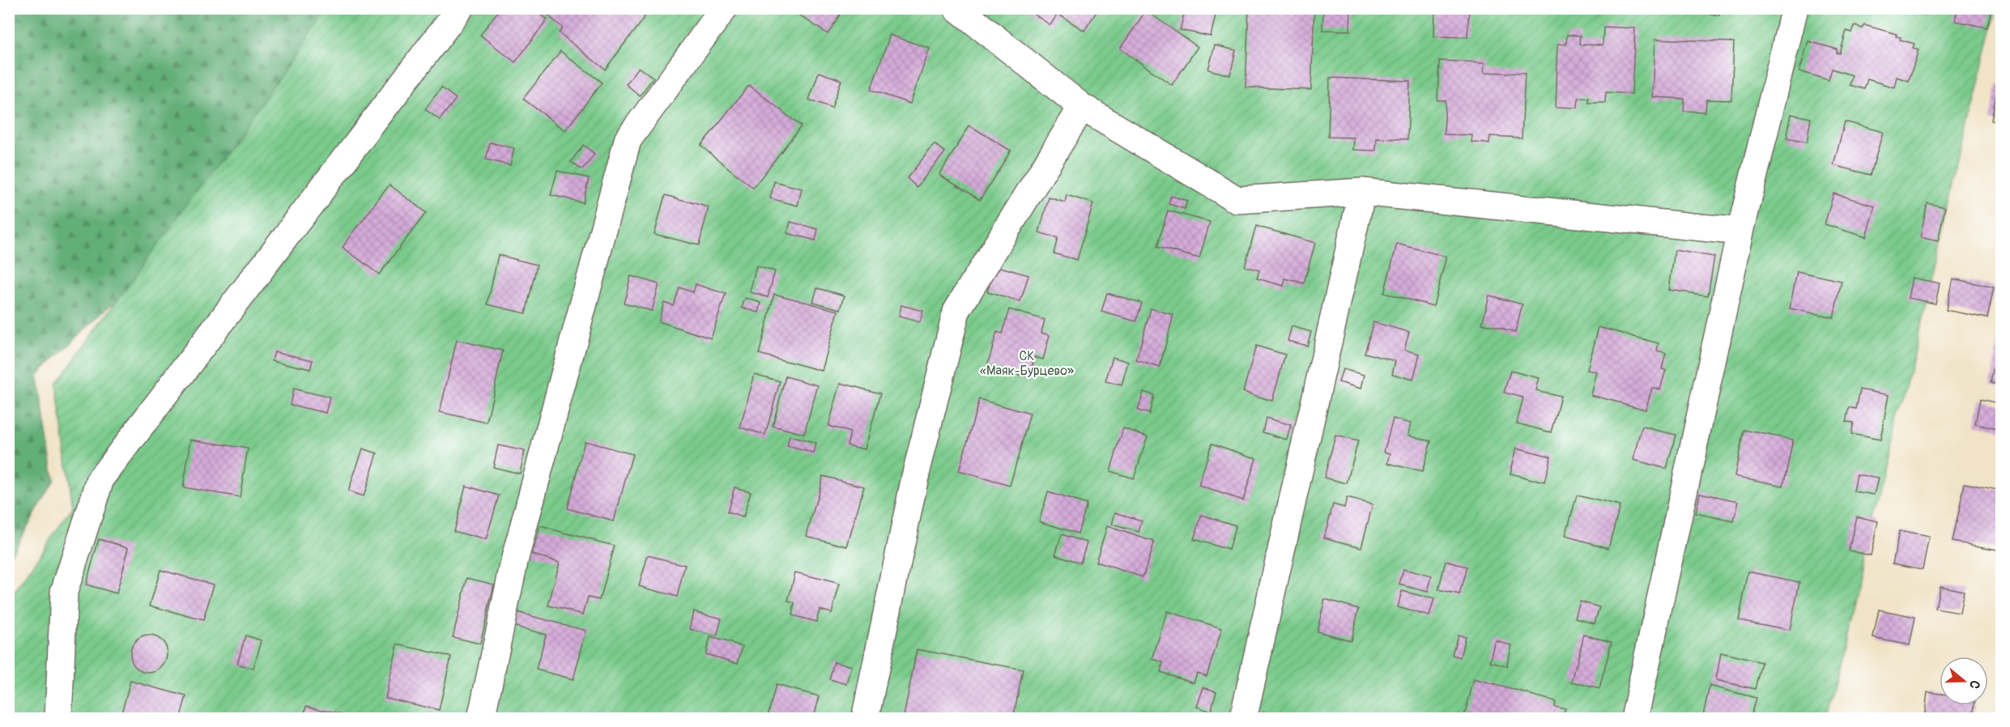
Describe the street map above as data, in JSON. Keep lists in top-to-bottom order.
{
  "parks": ["СК «Маяк-Бурцево»"],
  "north": "right"
}
